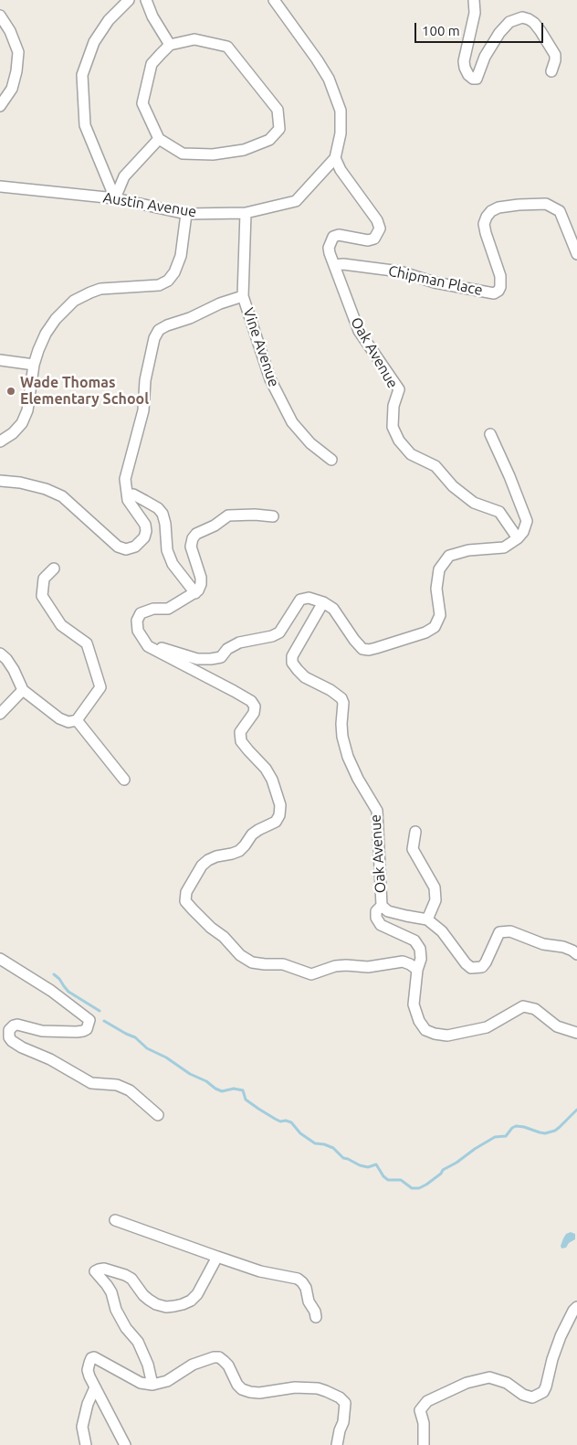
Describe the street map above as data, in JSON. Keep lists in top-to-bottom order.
{
  "streets": {
    "street": [
      "Austin Avenue",
      "Chipman Place",
      "Vine Avenue",
      "Oak Avenue"
    ]
  },
  "crossings": [
    ["Austin Avenue", "Vine Avenue"],
    ["Austin Avenue", "Oak Avenue"],
    ["Chipman Place", "Oak Avenue"]
  ],
  "places": ["Wade Thomas Elementary School"],
  "scale_bar": "100 m"
}
